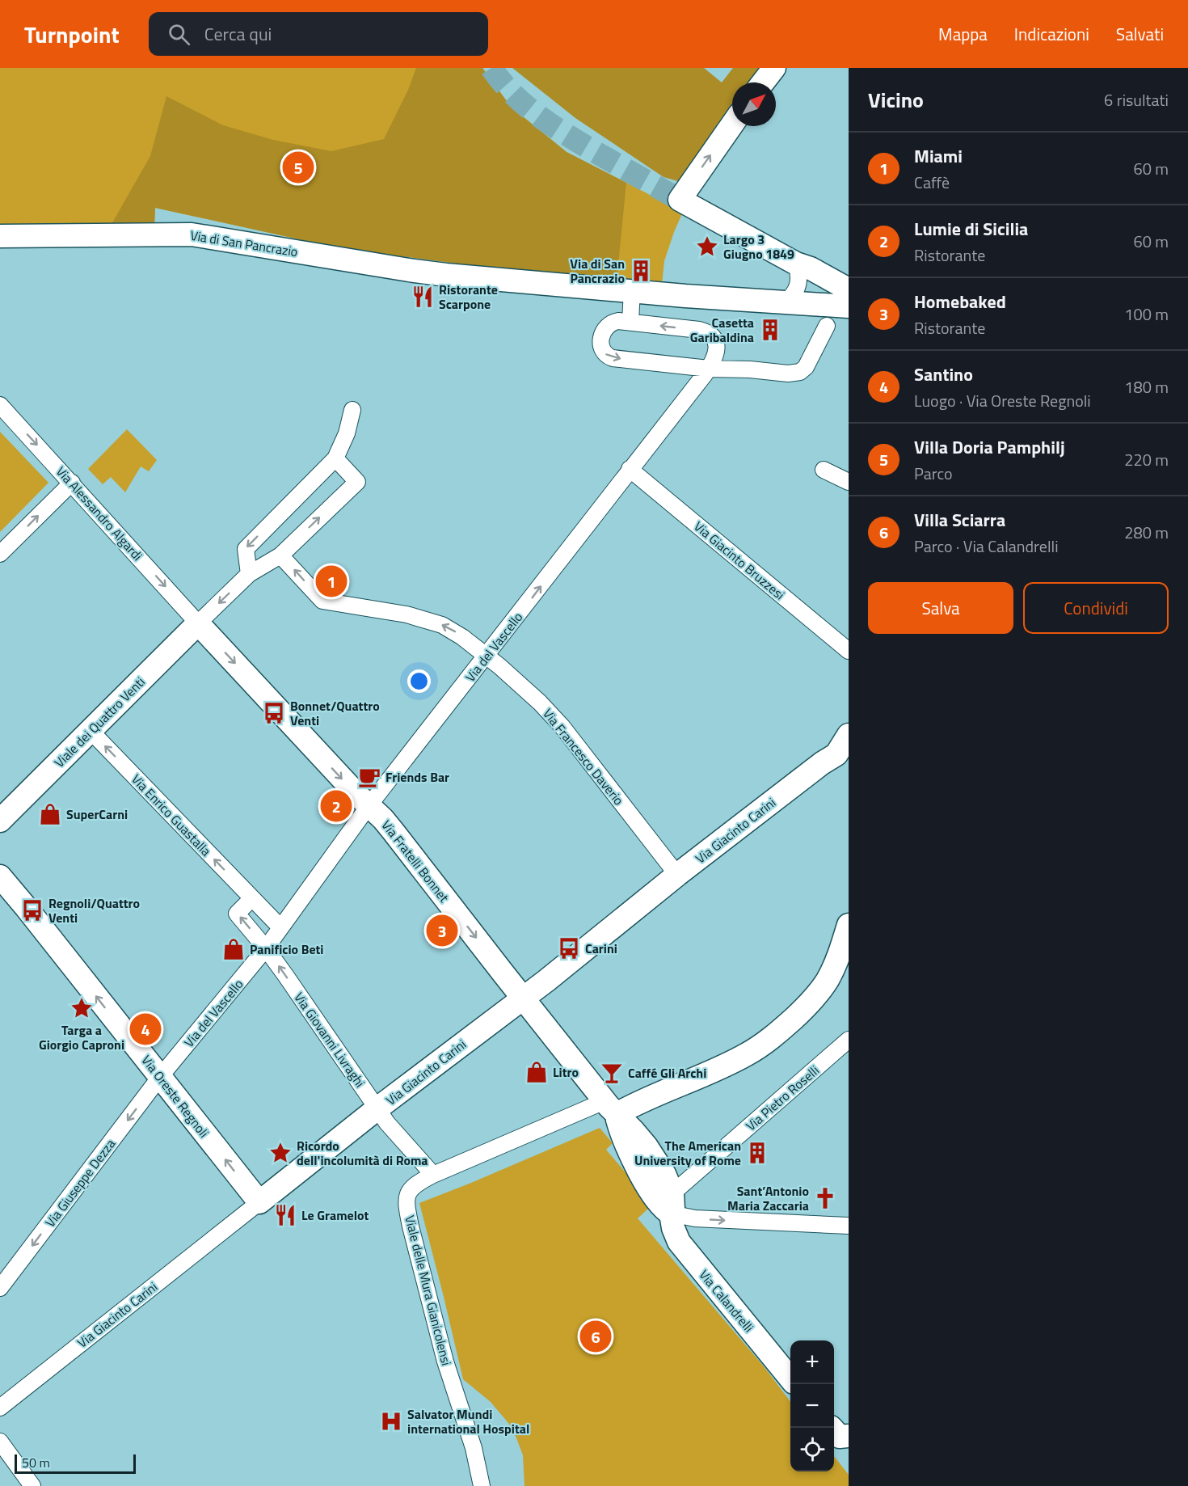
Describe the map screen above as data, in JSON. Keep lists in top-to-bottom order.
{
  "streets": {
    "street": [
      "Via di San Pancrazio",
      "Via Alessandro Algardi",
      "Via Giacinto Bruzzesi",
      "Via del Vascello",
      "Viale dei Quattro Venti",
      "Via Francesco Daverio",
      "Via Enrico Guastalla",
      "Via Giacinto Carini",
      "Via Fratelli Bonnet",
      "Via Giovanni Livraghi",
      "Via Oreste Regnoli",
      "Via Pietro Roselli",
      "Via Giuseppe Dezza",
      "Viale delle Mura Gianicolensi",
      "Via Calandrelli"
    ]
  },
  "crossings": [
    ["Via Alessandro Algardi", "Viale dei Quattro Venti"],
    ["Via Alessandro Algardi", "Via Fratelli Bonnet"],
    ["Via Giacinto Bruzzesi", "Via del Vascello"],
    ["Via del Vascello", "Via Francesco Daverio"],
    ["Via del Vascello", "Via Enrico Guastalla"],
    ["Via del Vascello", "Via Fratelli Bonnet"],
    ["Via del Vascello", "Via Giovanni Livraghi"],
    ["Via del Vascello", "Via Oreste Regnoli"],
    ["Via del Vascello", "Via Giuseppe Dezza"],
    ["Viale dei Quattro Venti", "Via Enrico Guastalla"],
    ["Viale dei Quattro Venti", "Via Fratelli Bonnet"],
    ["Via Francesco Daverio", "Via Giacinto Carini"],
    ["Via Enrico Guastalla", "Via Giovanni Livraghi"],
    ["Via Giacinto Carini", "Via Fratelli Bonnet"],
    ["Via Giacinto Carini", "Via Giovanni Livraghi"],
    ["Via Giacinto Carini", "Via Oreste Regnoli"],
    ["Via Fratelli Bonnet", "Viale delle Mura Gianicolensi"],
    ["Via Fratelli Bonnet", "Via Calandrelli"],
    ["Via Giovanni Livraghi", "Viale delle Mura Gianicolensi"],
    ["Via Oreste Regnoli", "Via Giuseppe Dezza"],
    ["Via Pietro Roselli", "Via Calandrelli"],
    ["Viale delle Mura Gianicolensi", "Via Calandrelli"]
  ],
  "one_way": [
    "Via Alessandro Algardi",
    "Via Francesco Daverio",
    "Via Enrico Guastalla",
    "Via Fratelli Bonnet",
    "Via Giovanni Livraghi",
    "Via Oreste Regnoli",
    "Via Giuseppe Dezza"
  ],
  "places": {
    "place": ["Largo 3 Giugno 1849", "Targa a Giorgio Caproni", "Ricordo dell'incolumità di Roma"],
    "building": ["Via di San Pancrazio", "Casetta Garibaldina", "The American University of Rome"],
    "restaurant": ["Ristorante Scarpone", "Le Gramelot"],
    "bus stop": ["Bonnet/Quattro Venti", "Regnoli/Quattro Venti", "Carini"],
    "cafe": ["Friends Bar"],
    "shop": ["SuperCarni", "Panificio Beti", "Litro"],
    "bar": ["Caffé Gli Archi"],
    "church": ["Sant’Antonio Maria Zaccaria"],
    "hospital": ["Salvator Mundi international Hospital"]
  },
  "scale_bar": "50 m",
  "north": "top right",
  "page": {
    "header": "Turnpoint",
    "search": "Cerca qui",
    "nav": ["Mappa", "Indicazioni", "Salvati"],
    "heading": ["Vicino", "6 risultati"],
    "list": [
      {
        "mark": "1",
        "name": "Miami",
        "note": "Caffè",
        "value": "60 m"
      },
      {
        "mark": "2",
        "name": "Lumie di Sicilia",
        "note": "Ristorante",
        "value": "60 m"
      },
      {
        "mark": "3",
        "name": "Homebaked",
        "note": "Ristorante",
        "value": "100 m"
      },
      {
        "mark": "4",
        "name": "Santino",
        "note": "Luogo · Via Oreste Regnoli",
        "value": "180 m"
      },
      {
        "mark": "5",
        "name": "Villa Doria Pamphilj",
        "note": "Parco",
        "value": "220 m"
      },
      {
        "mark": "6",
        "name": "Villa Sciarra",
        "note": "Parco · Via Calandrelli",
        "value": "280 m"
      }
    ],
    "pins": [
      "5",
      "1",
      "2",
      "3",
      "4",
      "6"
    ],
    "buttons": ["Salva", "Condividi"],
    "map_buttons": ["+", "−"],
    "scale": "50 m"
  }
}
